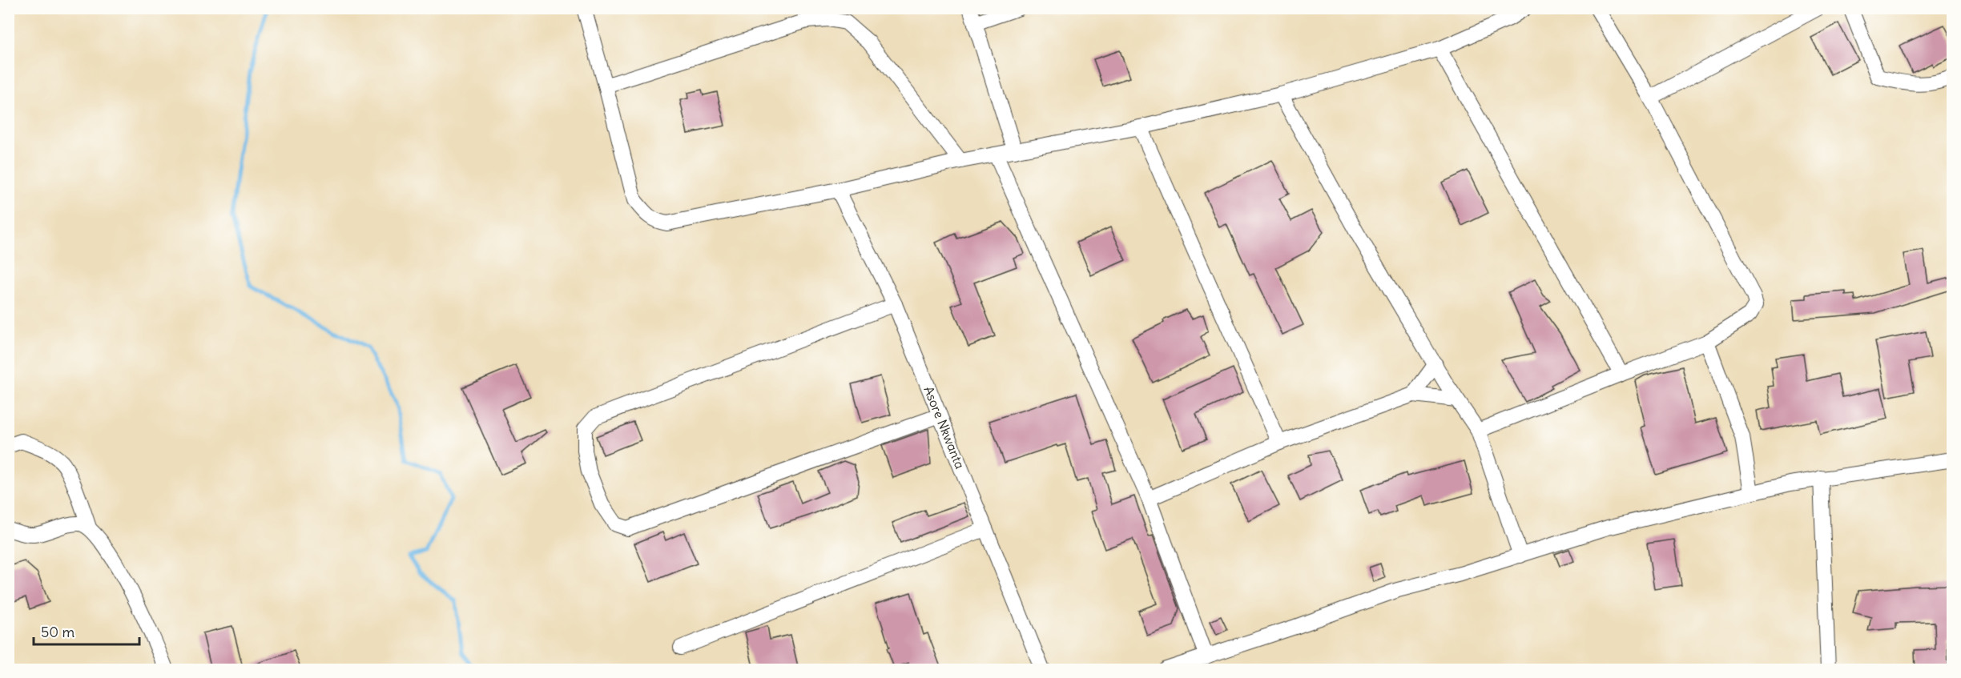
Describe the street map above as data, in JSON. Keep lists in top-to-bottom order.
{
  "streets": {
    "street": ["Asore Nkwanta"]
  },
  "scale_bar": "50 m"
}
